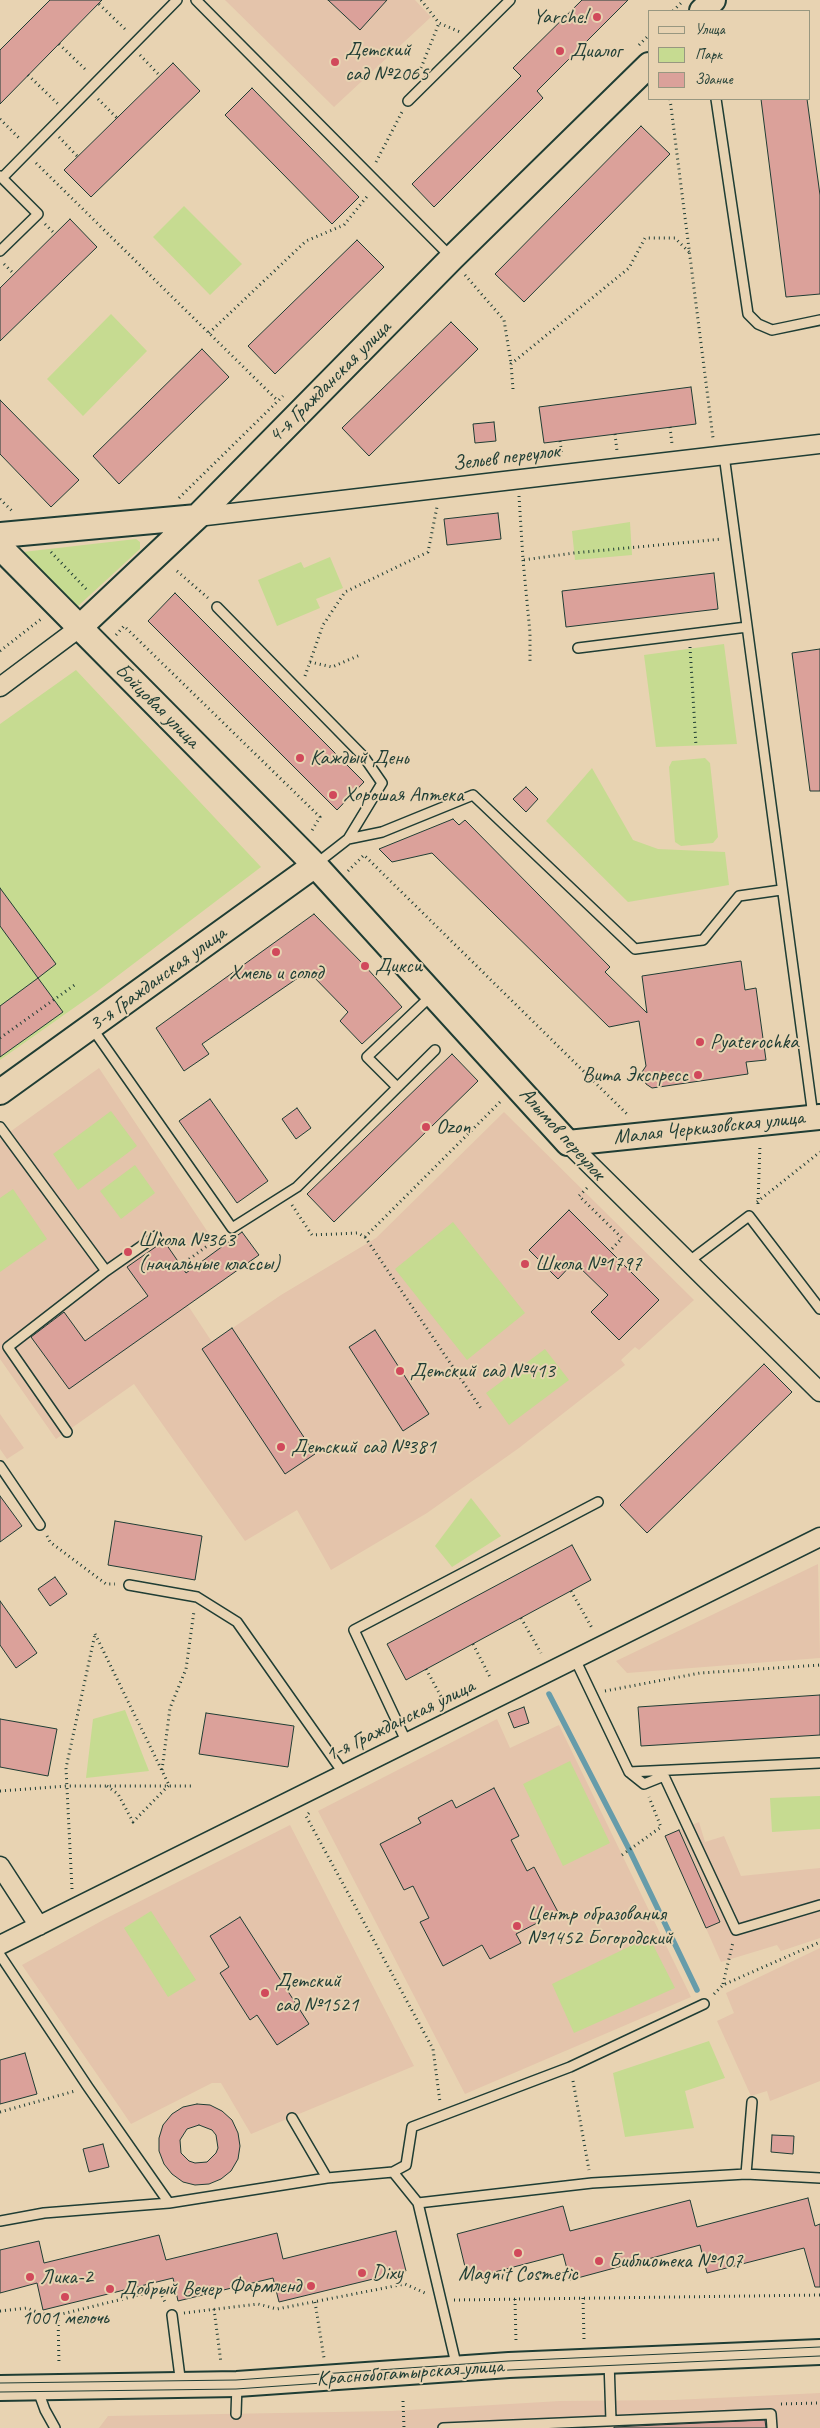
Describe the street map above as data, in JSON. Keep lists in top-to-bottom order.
{
  "streets": {
    "street": [
      "4-я Гражданская улица",
      "Зельев переулок",
      "Бойцовая улица",
      "3-я Гражданская улица",
      "Малая Черкизовская улица",
      "Алымов переулок",
      "1-я Гражданская улица",
      "Краснобогатырская улица"
    ]
  },
  "crossings": [
    ["4-я Гражданская улица", "Зельев переулок"],
    ["4-я Гражданская улица", "Бойцовая улица"],
    ["Бойцовая улица", "3-я Гражданская улица"],
    ["Бойцовая улица", "Алымов переулок"],
    ["3-я Гражданская улица", "Алымов переулок"],
    ["Малая Черкизовская улица", "Алымов переулок"]
  ],
  "places": [
    "Yarche!",
    "Диалог",
    "Детский сад №2065",
    "Каждый День",
    "Хорошая Аптека",
    "Хмель и солод",
    "Дикси",
    "Pyaterochka",
    "Вита Экспресс",
    "Ozon",
    "Школа №363 (начальные классы)",
    "Школа №1797",
    "Детский сад №413",
    "Детский сад №381",
    "Центр образования №1452 Богородский",
    "Детский сад №1521",
    "Magnit Cosmetic",
    "Библиотека №107",
    "Dixy",
    "Лика-2",
    "Фармленд",
    "Добрый Вечер",
    "1001 мелочь"
  ],
  "legend": ["Улица", "Парк", "Здание"]
}
